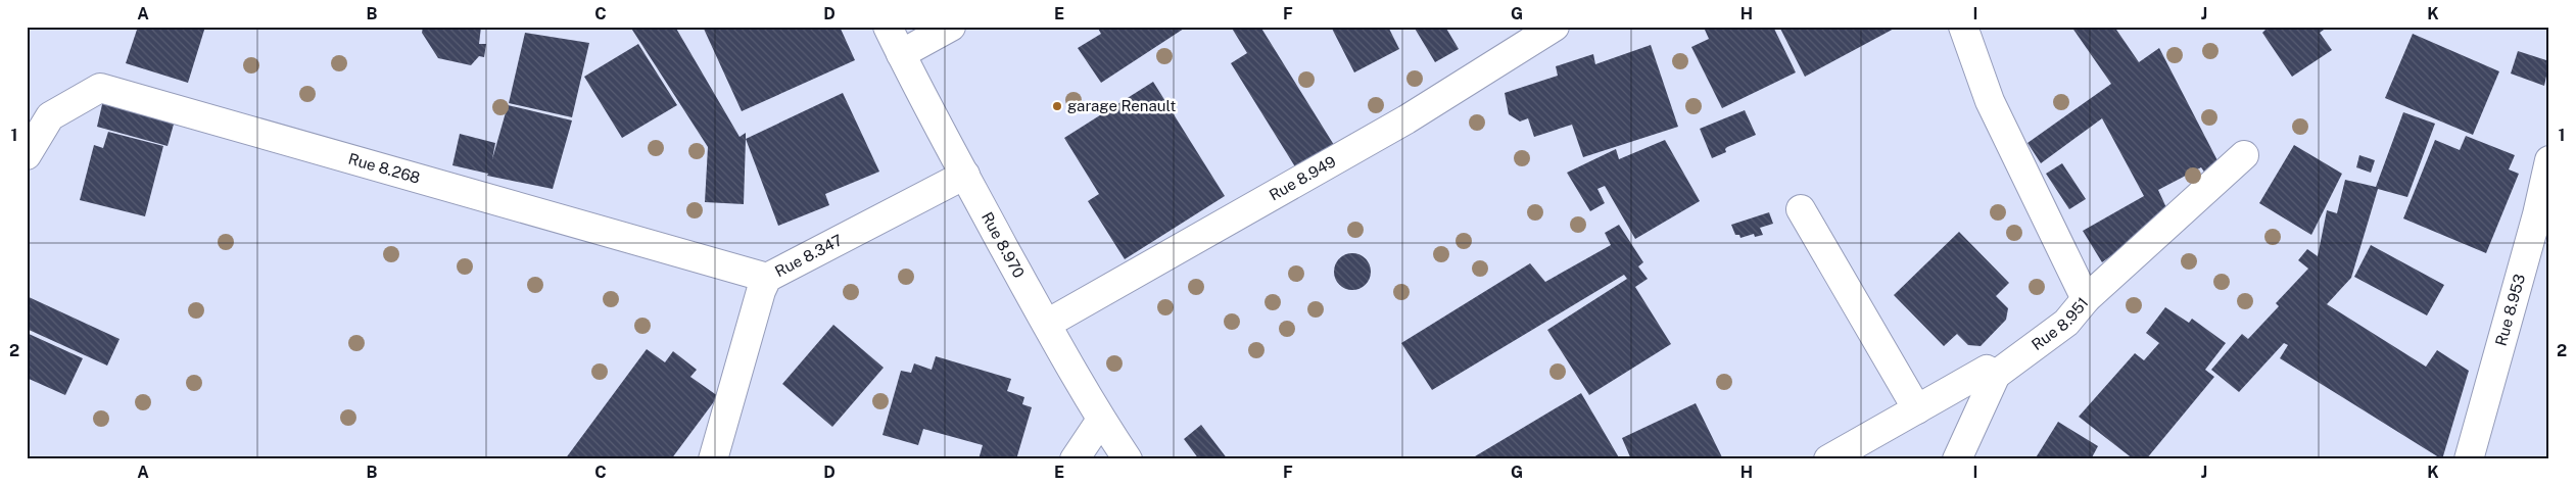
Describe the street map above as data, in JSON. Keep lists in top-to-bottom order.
{
  "streets": {
    "street": [
      "Rue 8.268",
      "Rue 8.949",
      "Rue 8.970",
      "Rue 8.347",
      "Rue 8.953",
      "Rue 8.951"
    ]
  },
  "crossings": [
    ["Rue 8.268", "Rue 8.347"],
    ["Rue 8.949", "Rue 8.970"],
    ["Rue 8.970", "Rue 8.347"]
  ],
  "places": ["garage Renault"],
  "grid": {
    "columns": [
      "A",
      "B",
      "C",
      "D",
      "E",
      "F",
      "G",
      "H",
      "I",
      "J",
      "K"
    ],
    "rows": ["1", "2"]
  }
}
